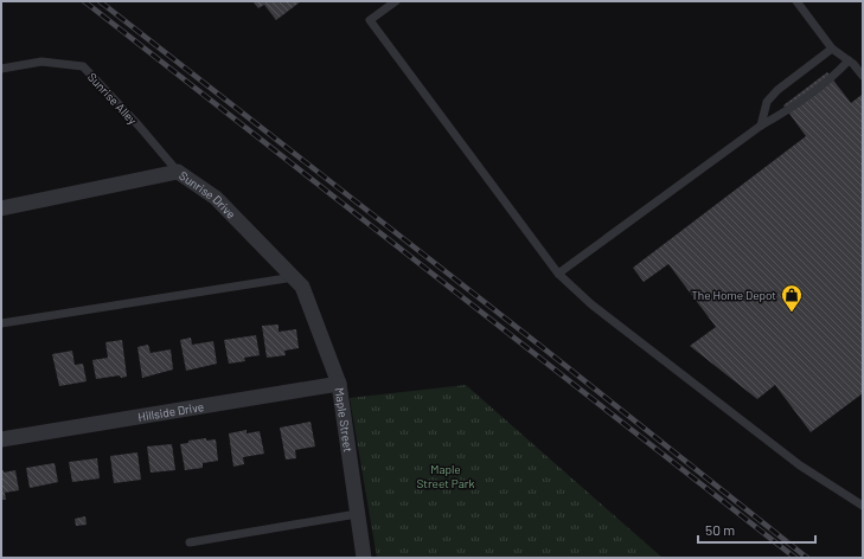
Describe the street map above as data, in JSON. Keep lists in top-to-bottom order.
{
  "streets": {
    "street": ["Sunrise Drive", "Hillside Drive", "Maple Street"],
    "lane": ["Sunrise Alley"]
  },
  "crossings": [
    ["Sunrise Alley", "Sunrise Drive"],
    ["Sunrise Drive", "Maple Street"],
    ["Hillside Drive", "Maple Street"]
  ],
  "parks": ["Maple Street Park"],
  "places": {
    "shop": ["The Home Depot"]
  },
  "scale_bar": "50 m"
}
